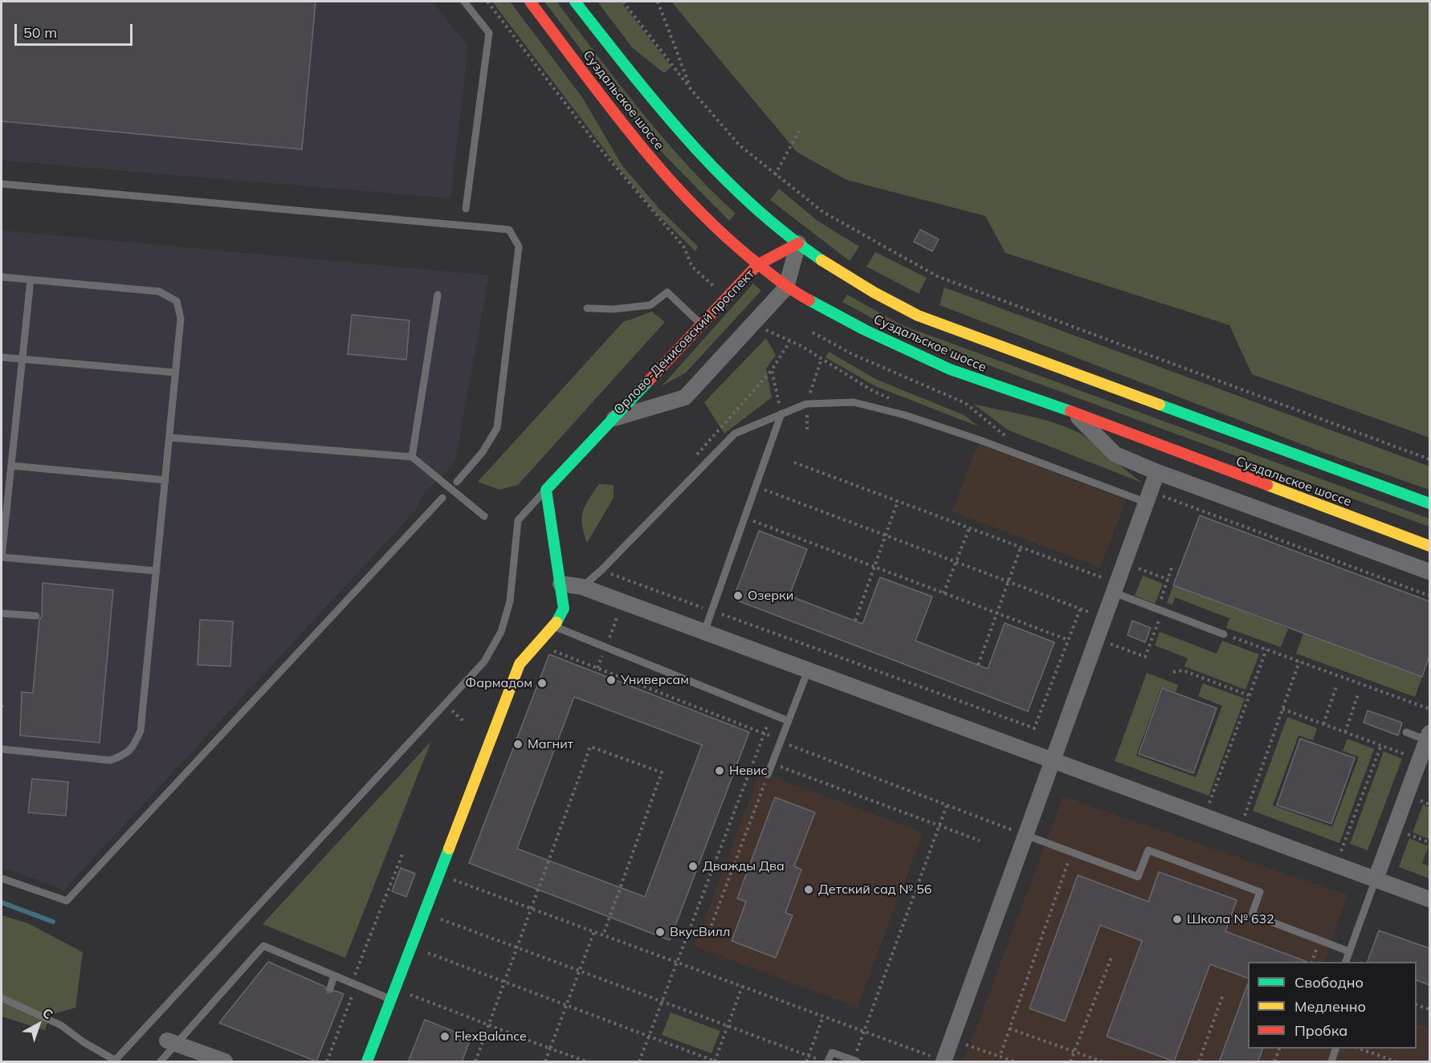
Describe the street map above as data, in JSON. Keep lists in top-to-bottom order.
{
  "streets": {
    "main road": ["Суздальское шоссе", "Орлово-Денисовский проспект"]
  },
  "crossings": [
    ["Суздальское шоссе", "Орлово-Денисовский проспект"]
  ],
  "places": [
    "Озерки",
    "Универсам",
    "Фармадом",
    "Магнит",
    "Невис",
    "Дважды Два",
    "Детский сад № 56",
    "Школа № 632",
    "ВкусВилл",
    "FlexBalance"
  ],
  "legend": ["Свободно", "Медленно", "Пробка"],
  "scale_bar": "50 m",
  "north": "top right"
}
